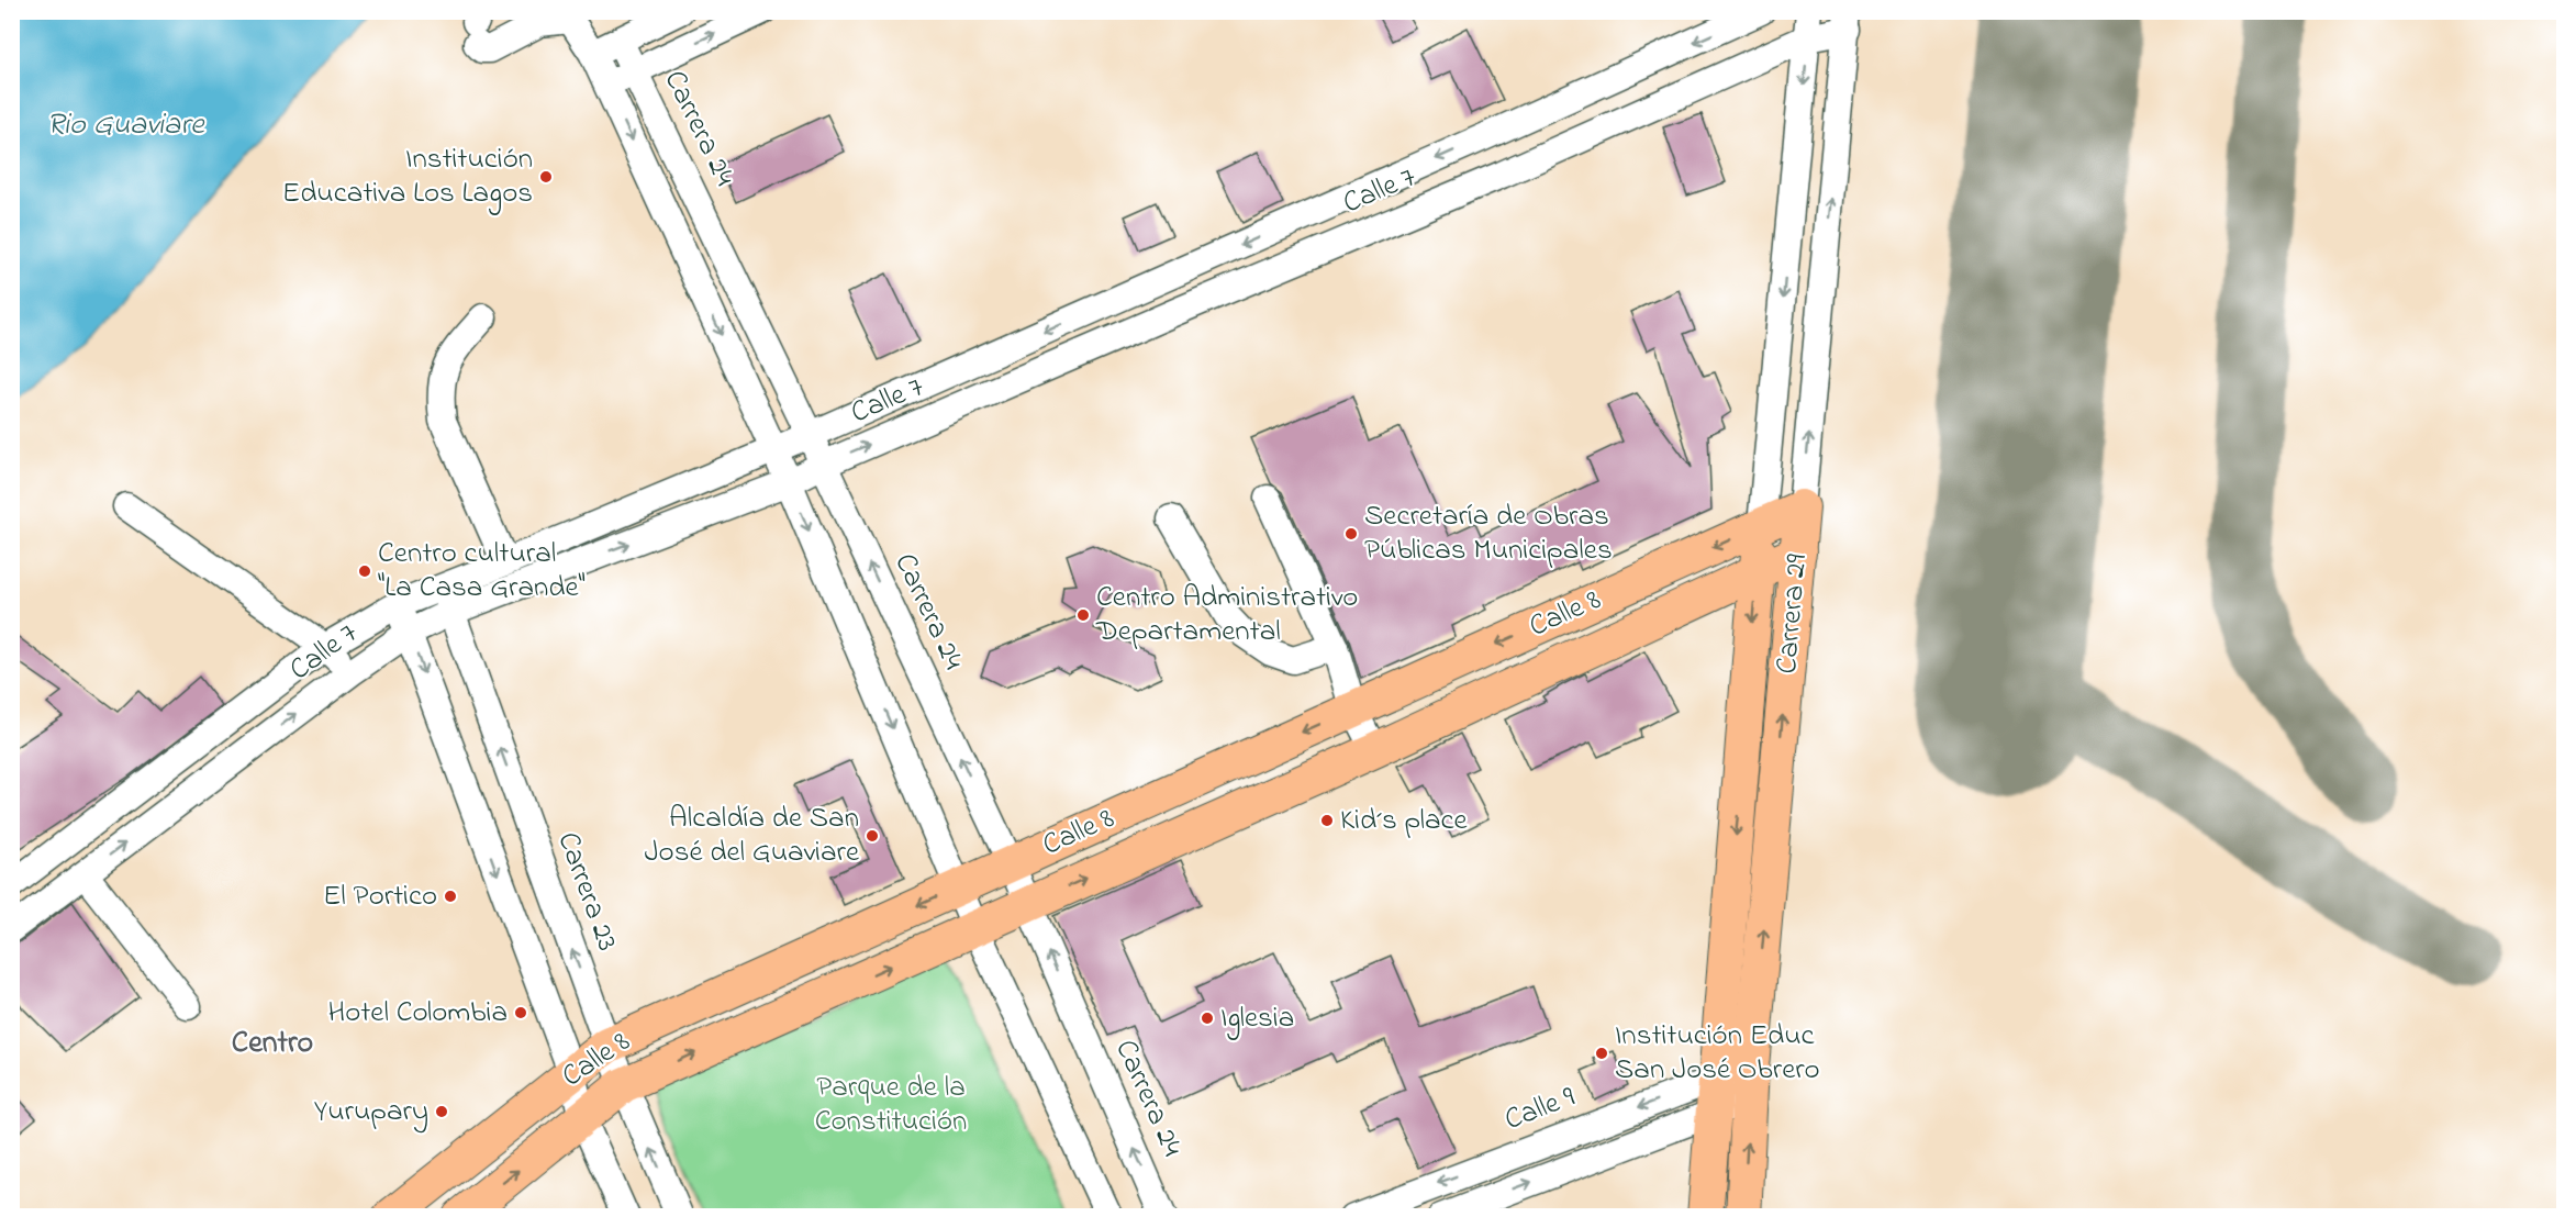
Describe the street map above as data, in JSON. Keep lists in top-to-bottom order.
{
  "streets": {
    "main road": ["Calle 8", "Carrera 29"],
    "street": [
      "Carrera 24",
      "Calle 7",
      "Carrera 23",
      "Calle 9"
    ]
  },
  "crossings": [
    ["Carrera 24", "Calle 7"],
    ["Carrera 24", "Calle 8"],
    ["Calle 7", "Carrera 29"],
    ["Calle 7", "Carrera 23"],
    ["Calle 8", "Carrera 29"],
    ["Calle 8", "Carrera 23"],
    ["Carrera 29", "Calle 9"]
  ],
  "districts": ["Centro"],
  "water": ["Rio Guaviare"],
  "parks": ["Parque de la Constitución"],
  "places": [
    "Institución Educativa Los Lagos",
    "Secretaría de Obras Públicas Municipales",
    "Centro cultural \"La Casa Grande\"",
    "Centro Administrativo Departamental",
    "Kid´s place",
    "Alcaldía de San José del Guaviare",
    "El Portico",
    "Hotel Colombia",
    "Iglesia",
    "Institución Educ San José Obrero",
    "Yurupary"
  ]
}
